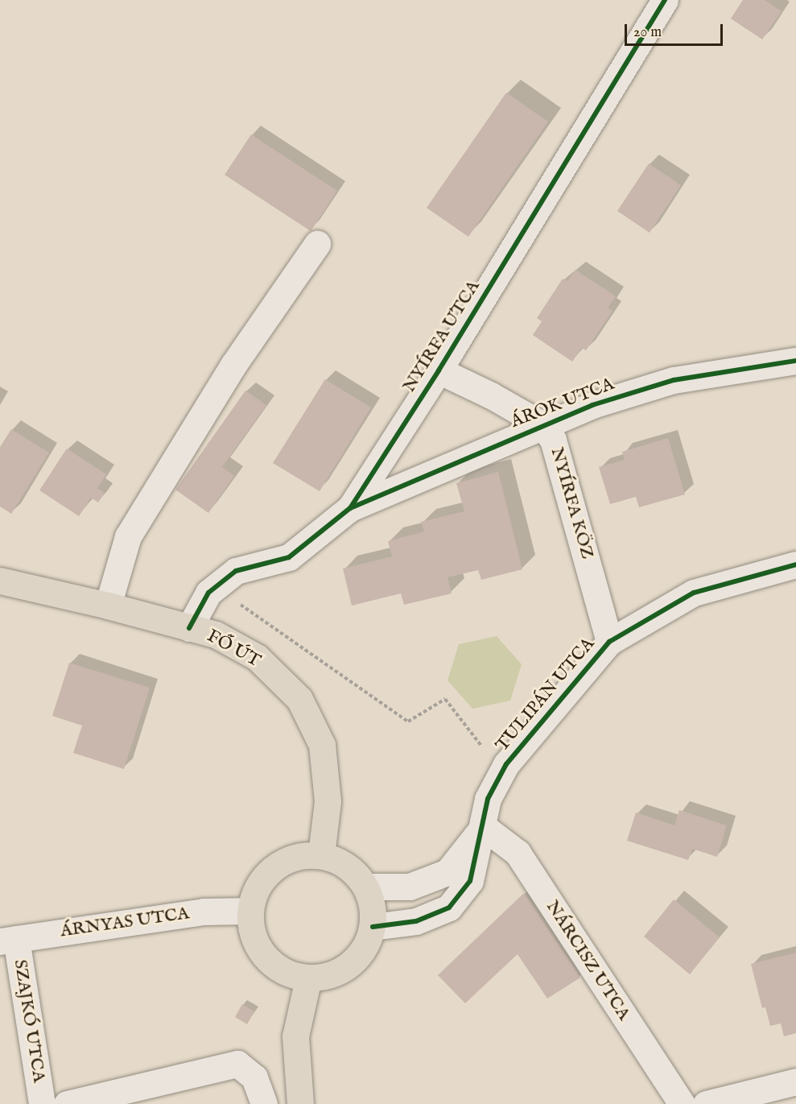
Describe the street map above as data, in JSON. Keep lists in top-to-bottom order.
{
  "streets": {
    "main road": ["FŐ ÚT"],
    "street": [
      "NYÍRFA UTCA",
      "ÁROK UTCA",
      "NYÍRFA KÖZ",
      "TULIPÁN UTCA",
      "ÁRNYAS UTCA",
      "NÁRCISZ UTCA",
      "SZAJKÓ UTCA"
    ]
  },
  "crossings": [
    ["NYÍRFA UTCA", "ÁROK UTCA"],
    ["NYÍRFA UTCA", "NYÍRFA KÖZ"],
    ["NYÍRFA UTCA", "FŐ ÚT"],
    ["ÁROK UTCA", "NYÍRFA KÖZ"],
    ["NYÍRFA KÖZ", "TULIPÁN UTCA"],
    ["FŐ ÚT", "TULIPÁN UTCA"],
    ["FŐ ÚT", "ÁRNYAS UTCA"],
    ["TULIPÁN UTCA", "ÁRNYAS UTCA"],
    ["TULIPÁN UTCA", "NÁRCISZ UTCA"],
    ["ÁRNYAS UTCA", "SZAJKÓ UTCA"]
  ],
  "scale_bar": "20 m"
}
